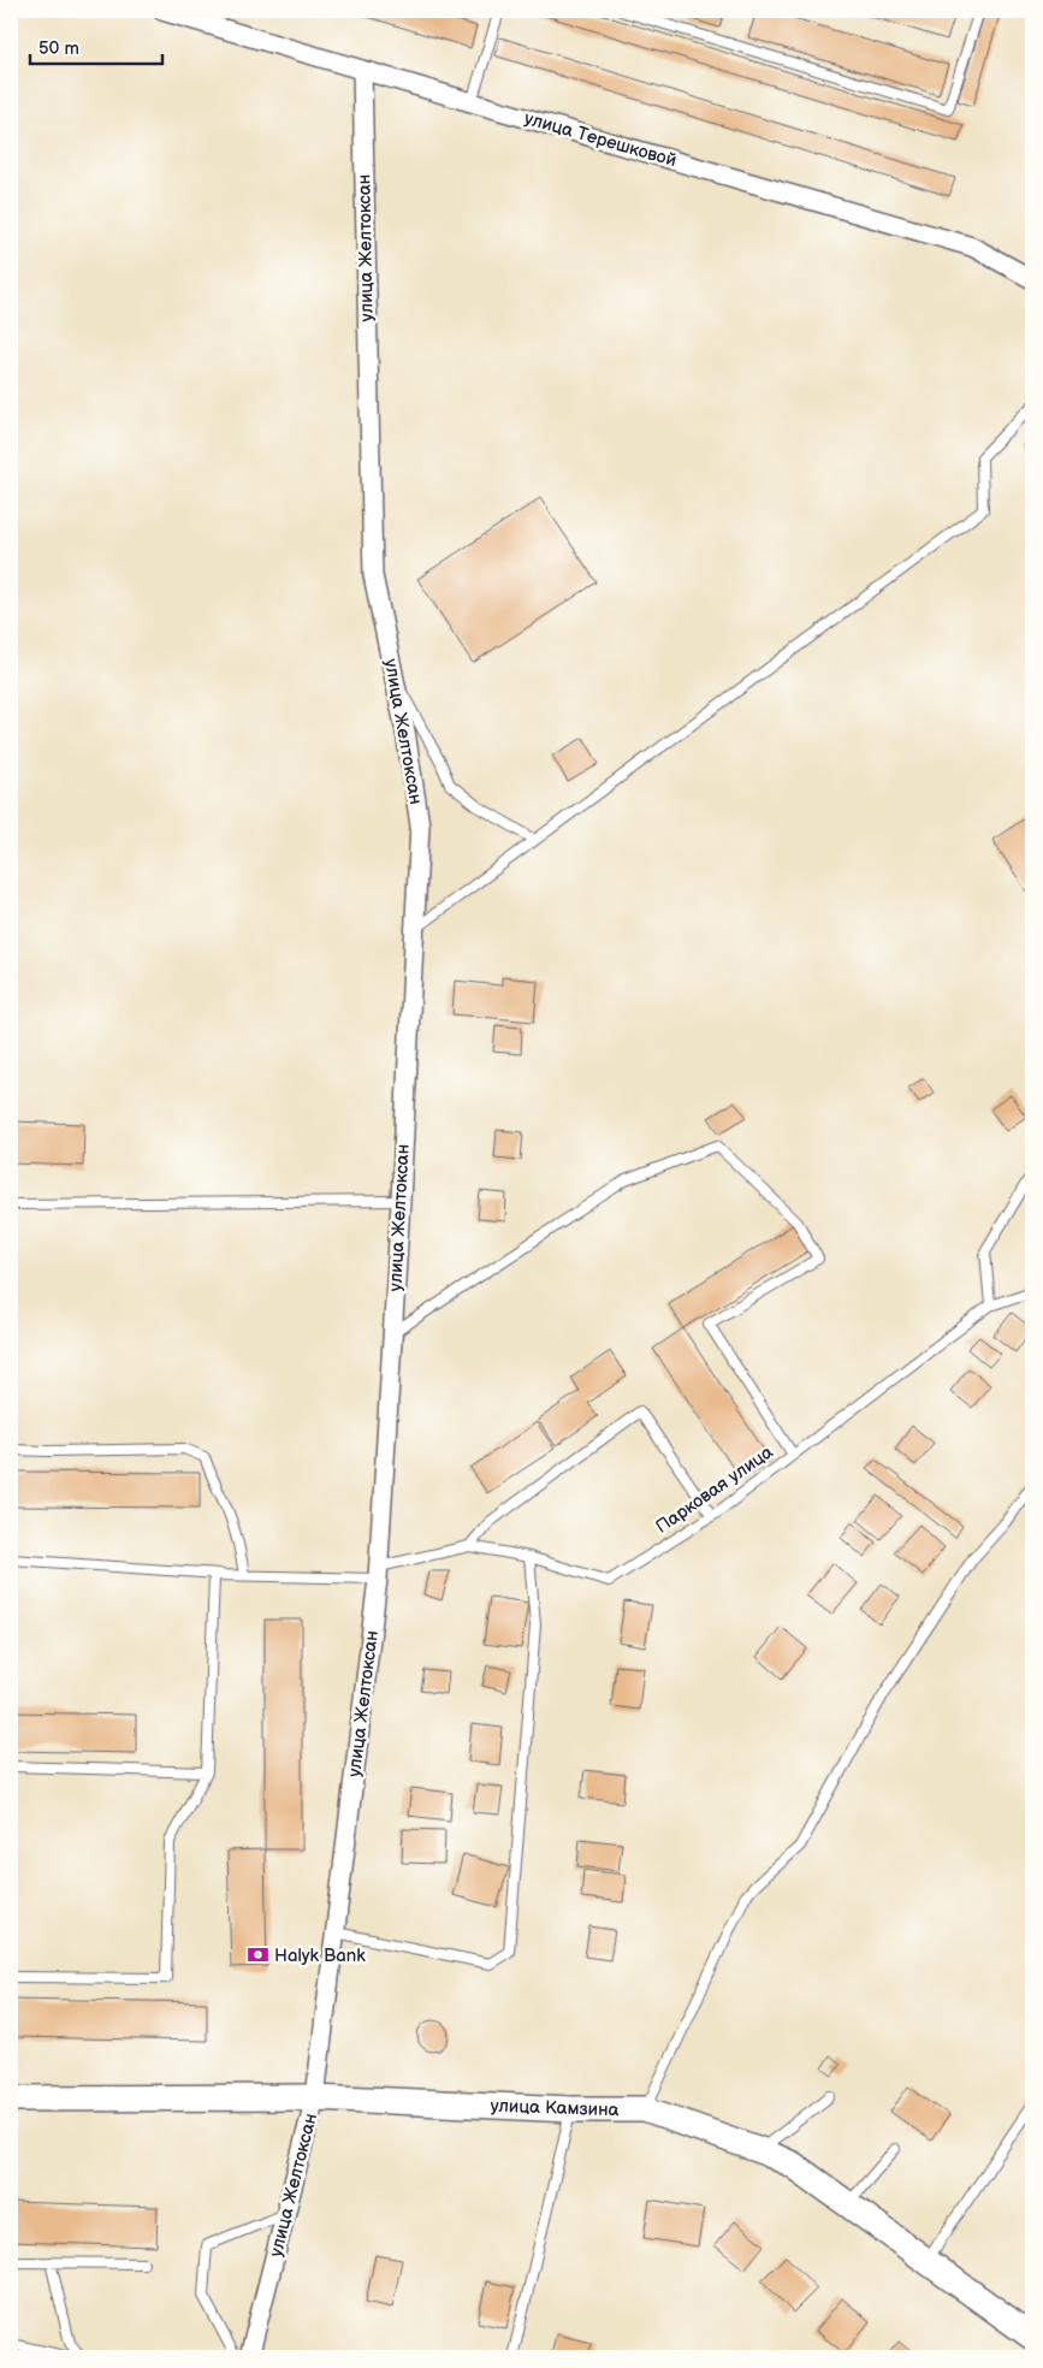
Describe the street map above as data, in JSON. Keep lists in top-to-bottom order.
{
  "streets": {
    "street": ["улица Терешковой", "улица Желтоксан", "улица Камзина"],
    "lane": ["Парковая улица"]
  },
  "crossings": [
    ["улица Терешковой", "улица Желтоксан"],
    ["улица Желтоксан", "Парковая улица"],
    ["улица Желтоксан", "улица Камзина"]
  ],
  "places": {
    "bank": ["Halyk Bank"]
  },
  "scale_bar": "50 m"
}
